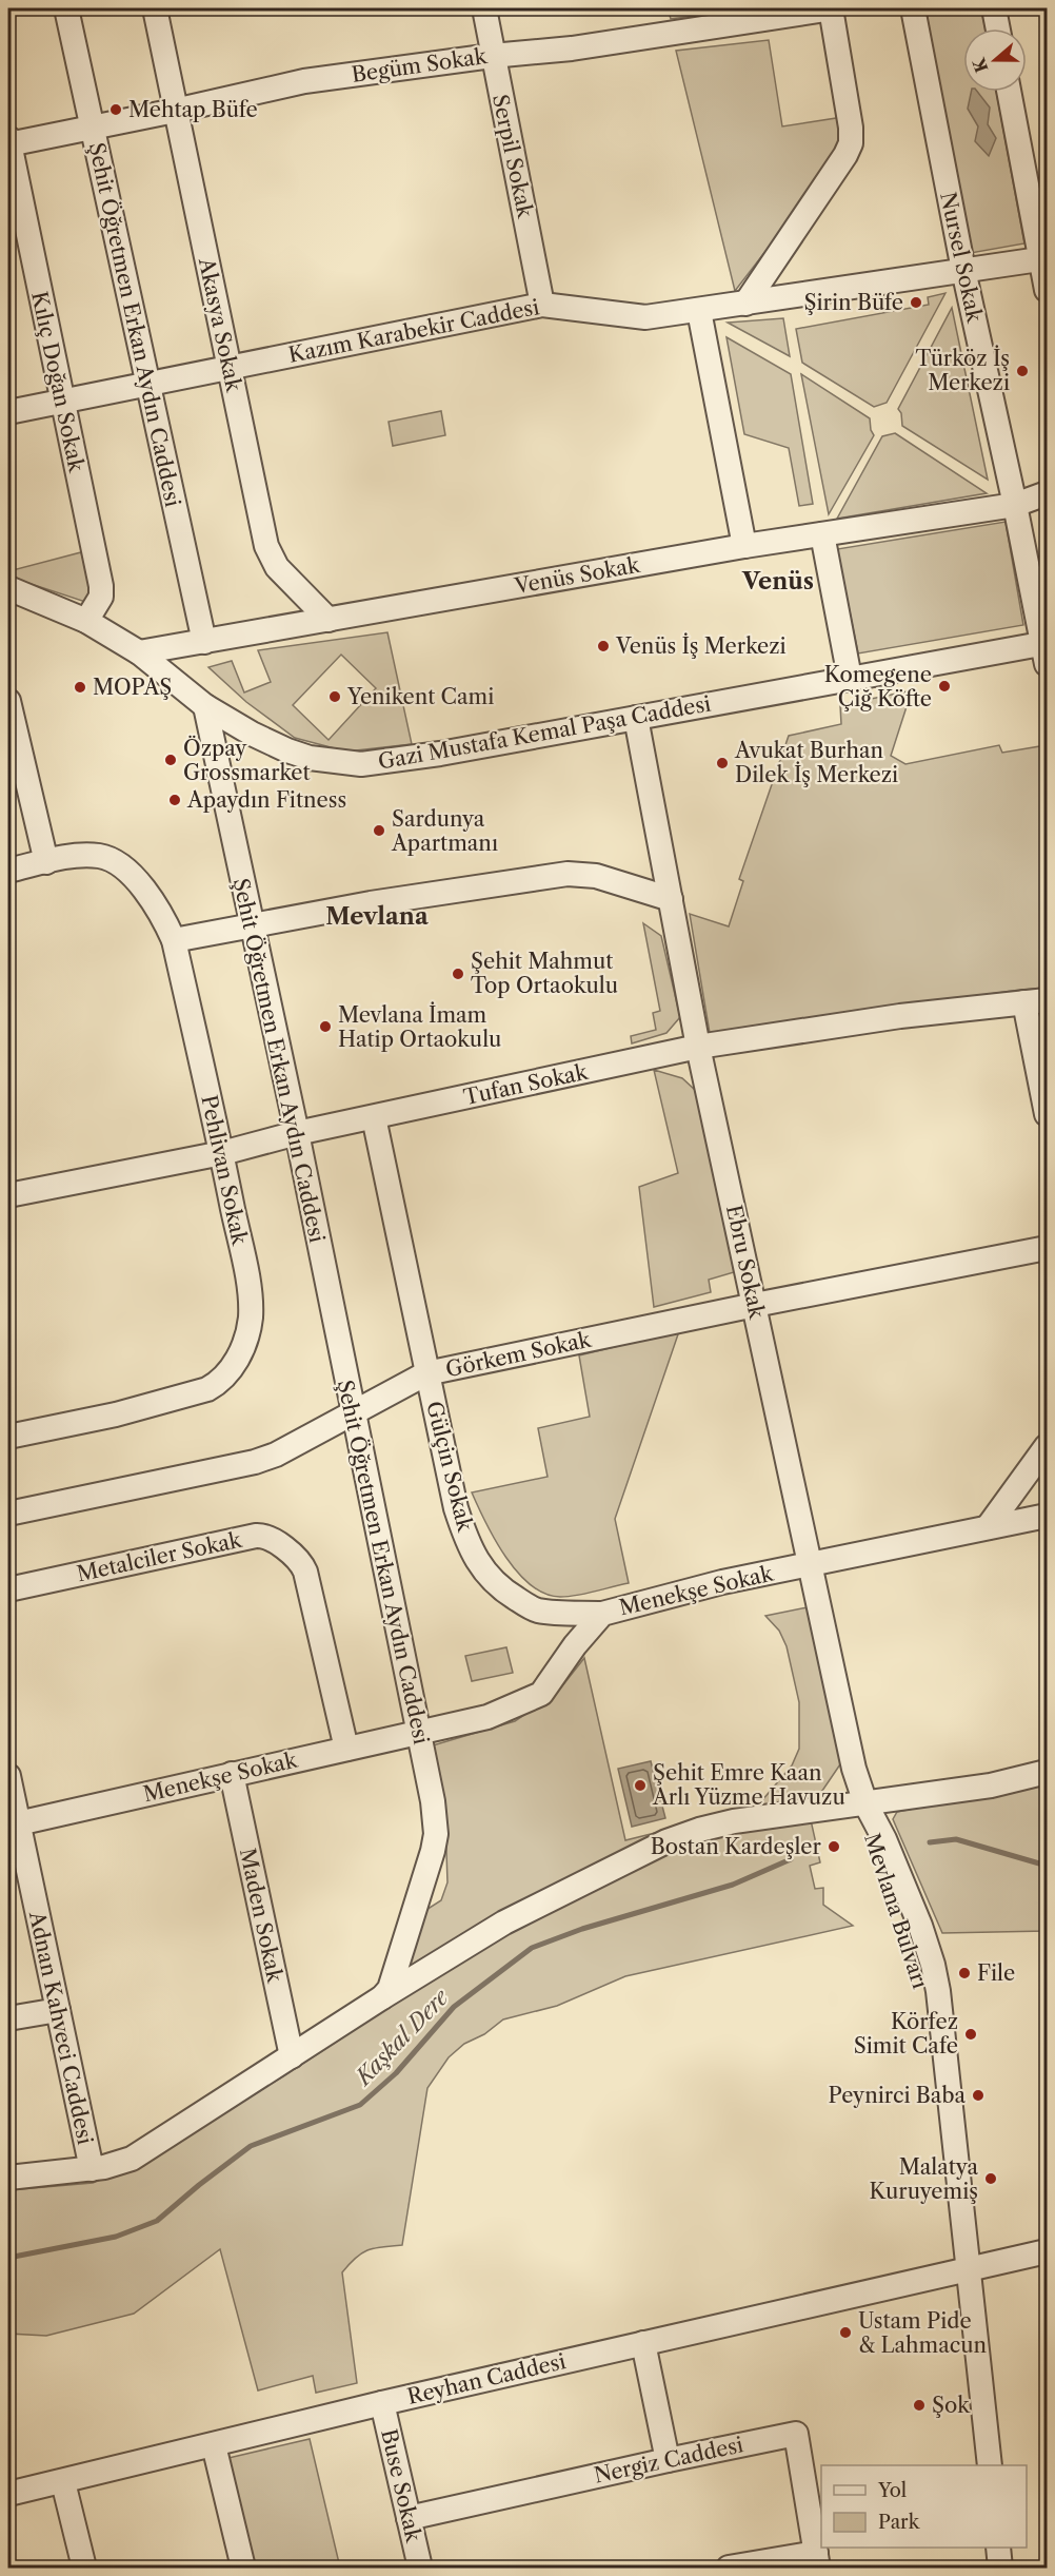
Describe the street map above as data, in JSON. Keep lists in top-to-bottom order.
{
  "streets": {
    "street": [
      "Begüm Sokak",
      "Serpil Sokak",
      "Nursel Sokak",
      "Şehit Öğretmen Erkan Aydın Caddesi",
      "Akasya Sokak",
      "Kazım Karabekir Caddesi",
      "Kılıç Doğan Sokak",
      "Venüs Sokak",
      "Gazi Mustafa Kemal Paşa Caddesi",
      "Tufan Sokak",
      "Pehlivan Sokak",
      "Ebru Sokak",
      "Görkem Sokak",
      "Gülçin Sokak",
      "Metalciler Sokak",
      "Menekşe Sokak",
      "Mevlana Bulvarı",
      "Maden Sokak",
      "Adnan Kahveci Caddesi",
      "Reyhan Caddesi",
      "Nergiz Caddesi",
      "Buse Sokak"
    ]
  },
  "crossings": [
    ["Begüm Sokak", "Serpil Sokak"],
    ["Begüm Sokak", "Şehit Öğretmen Erkan Aydın Caddesi"],
    ["Begüm Sokak", "Akasya Sokak"],
    ["Begüm Sokak", "Kılıç Doğan Sokak"],
    ["Serpil Sokak", "Kazım Karabekir Caddesi"],
    ["Nursel Sokak", "Kazım Karabekir Caddesi"],
    ["Nursel Sokak", "Venüs Sokak"],
    ["Nursel Sokak", "Gazi Mustafa Kemal Paşa Caddesi"],
    ["Şehit Öğretmen Erkan Aydın Caddesi", "Kazım Karabekir Caddesi"],
    ["Şehit Öğretmen Erkan Aydın Caddesi", "Venüs Sokak"],
    ["Şehit Öğretmen Erkan Aydın Caddesi", "Gazi Mustafa Kemal Paşa Caddesi"],
    ["Şehit Öğretmen Erkan Aydın Caddesi", "Tufan Sokak"],
    ["Şehit Öğretmen Erkan Aydın Caddesi", "Görkem Sokak"],
    ["Şehit Öğretmen Erkan Aydın Caddesi", "Menekşe Sokak"],
    ["Akasya Sokak", "Kazım Karabekir Caddesi"],
    ["Akasya Sokak", "Venüs Sokak"],
    ["Kazım Karabekir Caddesi", "Kılıç Doğan Sokak"],
    ["Kılıç Doğan Sokak", "Gazi Mustafa Kemal Paşa Caddesi"],
    ["Venüs Sokak", "Gazi Mustafa Kemal Paşa Caddesi"],
    ["Gazi Mustafa Kemal Paşa Caddesi", "Ebru Sokak"],
    ["Tufan Sokak", "Pehlivan Sokak"],
    ["Tufan Sokak", "Ebru Sokak"],
    ["Tufan Sokak", "Gülçin Sokak"],
    ["Ebru Sokak", "Görkem Sokak"],
    ["Ebru Sokak", "Menekşe Sokak"],
    ["Ebru Sokak", "Mevlana Bulvarı"],
    ["Görkem Sokak", "Gülçin Sokak"],
    ["Gülçin Sokak", "Menekşe Sokak"],
    ["Metalciler Sokak", "Menekşe Sokak"],
    ["Menekşe Sokak", "Maden Sokak"],
    ["Menekşe Sokak", "Adnan Kahveci Caddesi"],
    ["Mevlana Bulvarı", "Reyhan Caddesi"],
    ["Reyhan Caddesi", "Buse Sokak"],
    ["Nergiz Caddesi", "Buse Sokak"]
  ],
  "districts": ["Venüs", "Mevlana"],
  "water": ["Kaşkal Dere"],
  "places": [
    "Mehtap Büfe",
    "Şirin Büfe",
    "Türköz İş Merkezi",
    "Venüs İş Merkezi",
    "Komegene Çiğ Köfte",
    "MOPAŞ",
    "Yenikent Cami",
    "Özpay Grossmarket",
    "Avukat Burhan Dilek İş Merkezi",
    "Apaydın Fitness",
    "Sardunya Apartmanı",
    "Şehit Mahmut Top Ortaokulu",
    "Mevlana İmam Hatip Ortaokulu",
    "Şehit Emre Kaan Arlı Yüzme Havuzu",
    "Bostan Kardeşler",
    "File",
    "Körfez Simit Cafe",
    "Peynirci Baba",
    "Malatya Kuruyemiş",
    "Ustam Pide & Lahmacun",
    "Şok"
  ],
  "legend": ["Yol", "Park"],
  "north": "left"
}
